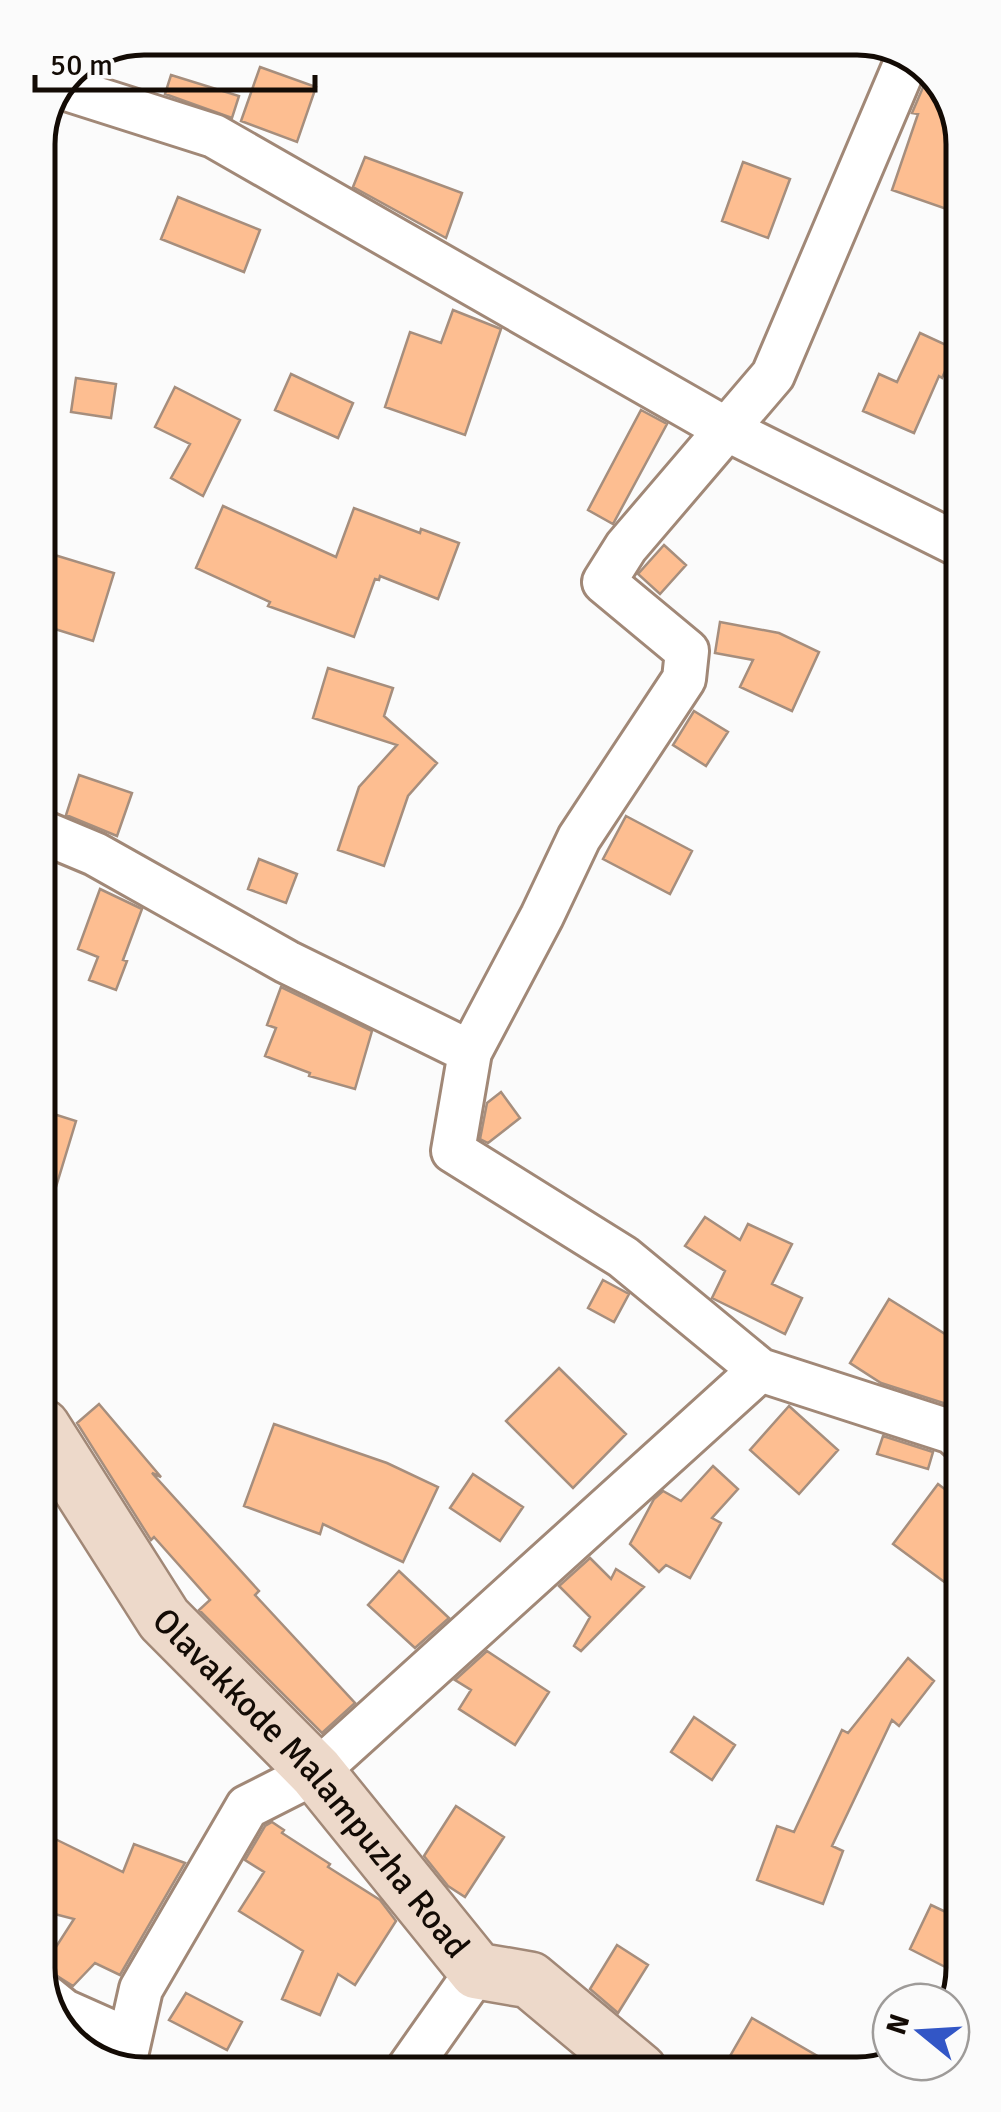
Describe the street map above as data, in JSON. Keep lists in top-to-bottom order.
{
  "streets": {
    "main road": ["Olavakkode Malampuzha Road"]
  },
  "scale_bar": "50 m",
  "north": "left"
}
